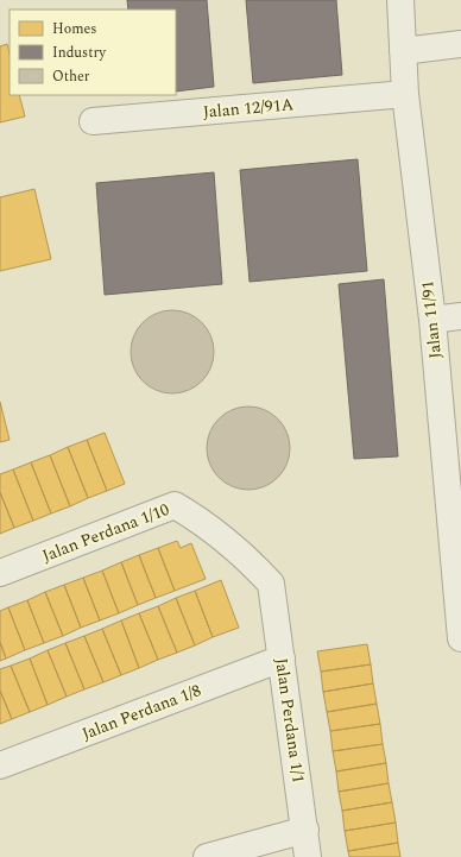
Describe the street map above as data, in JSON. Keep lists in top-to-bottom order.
{
  "streets": {
    "street": [
      "Jalan 12/91A",
      "Jalan 11/91",
      "Jalan Perdana 1/10",
      "Jalan Perdana 1/8",
      "Jalan Perdana 1/1"
    ]
  },
  "crossings": [
    ["Jalan 12/91A", "Jalan 11/91"],
    ["Jalan Perdana 1/10", "Jalan Perdana 1/1"],
    ["Jalan Perdana 1/8", "Jalan Perdana 1/1"]
  ],
  "legend": ["Homes", "Industry", "Other"]
}
